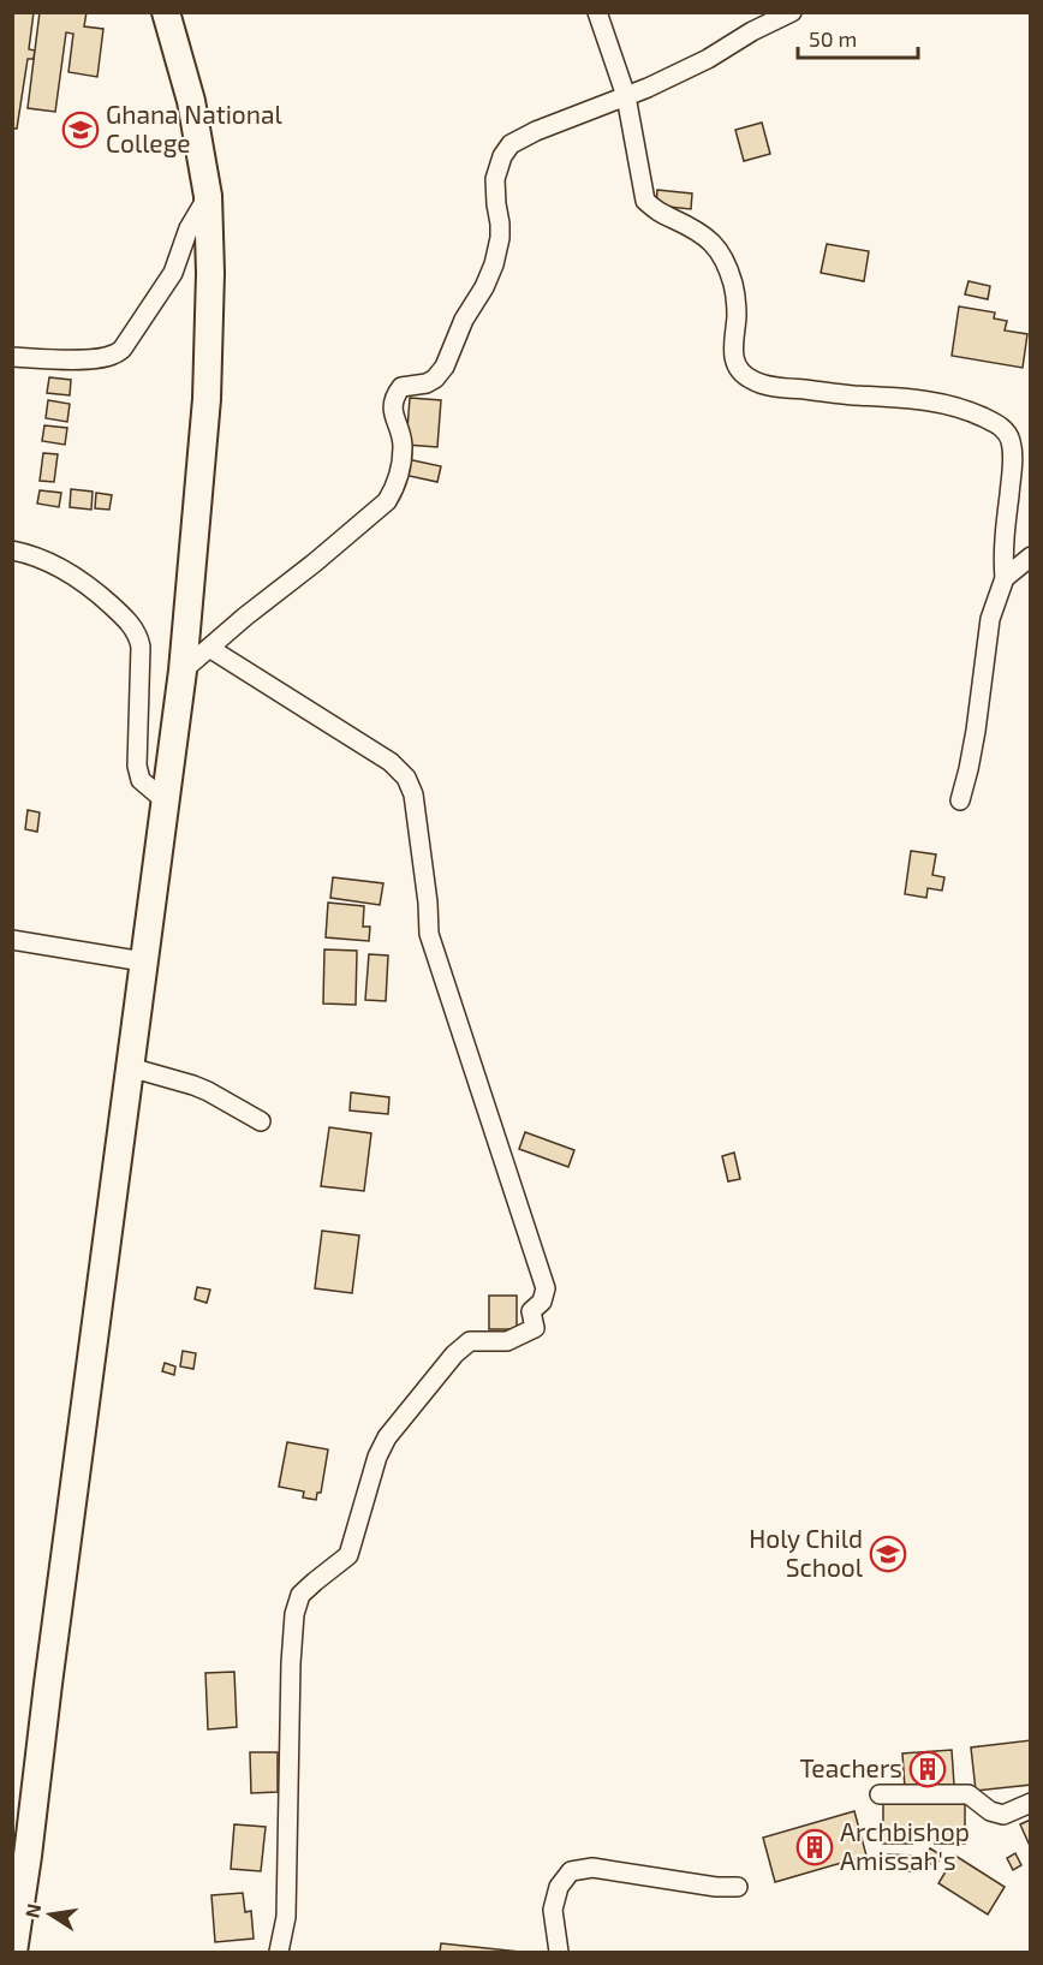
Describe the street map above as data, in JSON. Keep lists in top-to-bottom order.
{
  "places": {
    "school or university": ["Ghana National College", "Holy Child School"],
    "building": ["Teachers", "Archbishop Amissah's"]
  },
  "scale_bar": "50 m",
  "north": "left"
}
